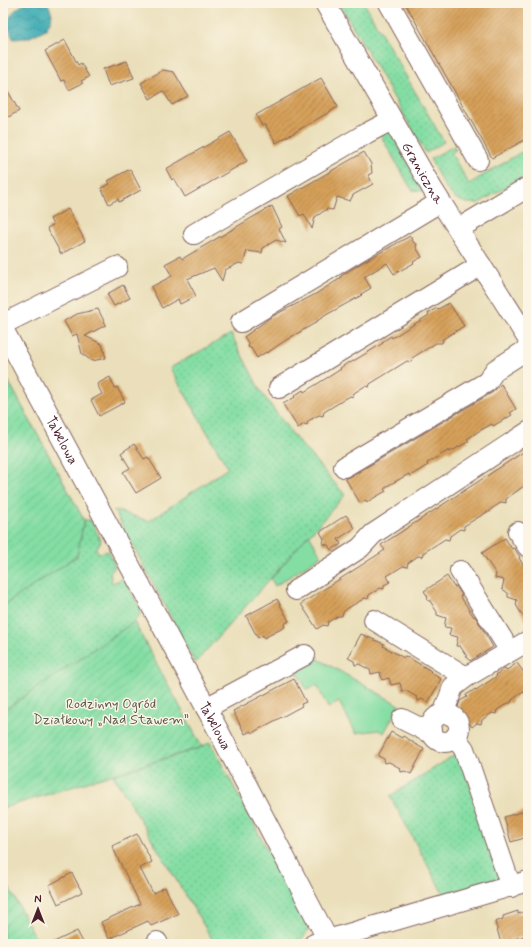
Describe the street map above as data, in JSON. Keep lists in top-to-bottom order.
{
  "streets": {
    "street": ["Graniczna", "Tabelowa"]
  },
  "parks": ["Rodzinny Ogród Działkowy „Nad Stawem”"],
  "north": "top"
}
